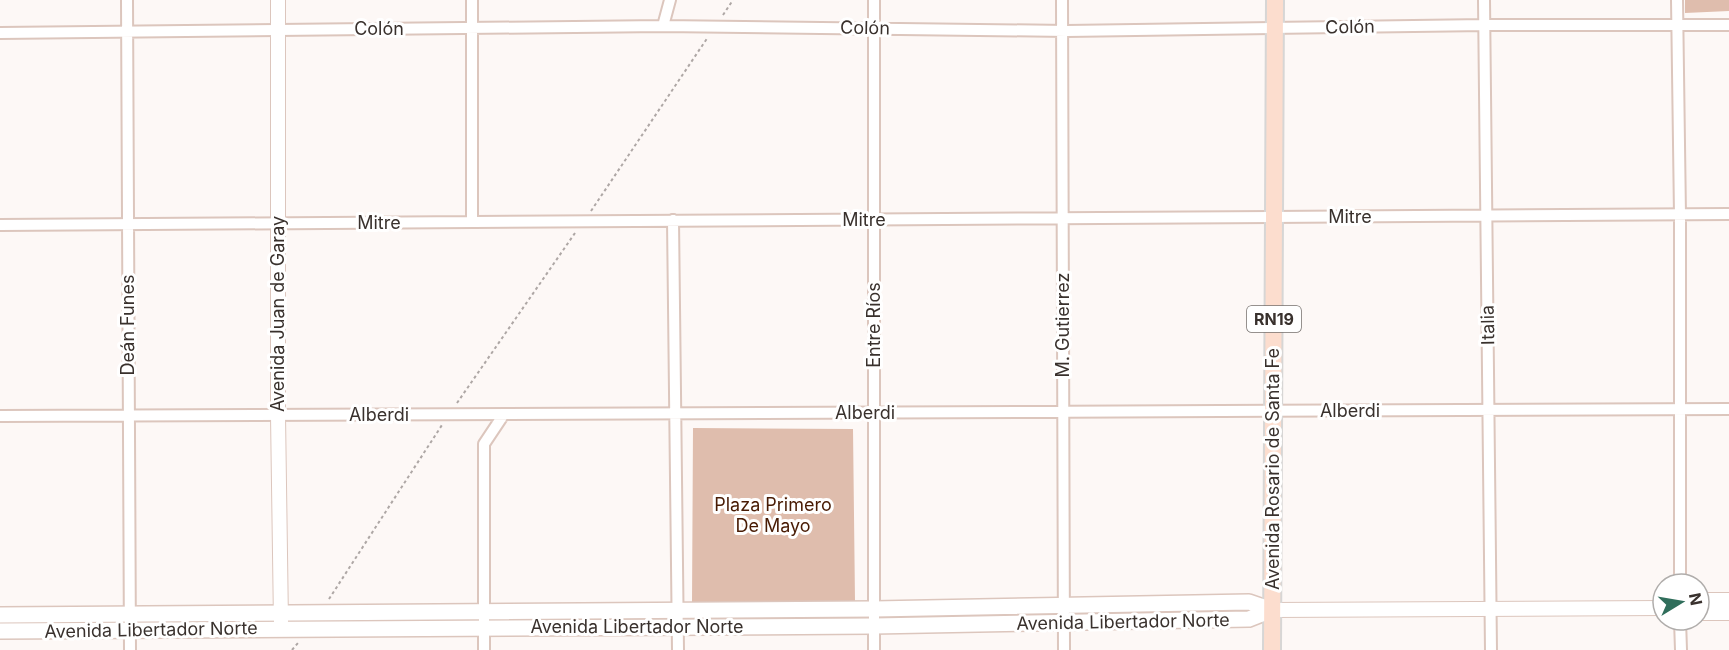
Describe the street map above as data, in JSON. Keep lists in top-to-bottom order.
{
  "streets": {
    "main road": ["RN19", "Avenida Rosario de Santa Fe", "Avenida Libertador Norte"],
    "street": [
      "Colón",
      "Mitre",
      "Avenida Juan de Garay",
      "Deán Funes",
      "Entre Ríos",
      "M. Gutierrez",
      "Italia",
      "Alberdi"
    ]
  },
  "crossings": [
    ["Colón", "Avenida Juan de Garay"],
    ["Colón", "Deán Funes"],
    ["Colón", "Entre Ríos"],
    ["Colón", "M. Gutierrez"],
    ["Colón", "Italia"],
    ["Colón", "Avenida Rosario de Santa Fe"],
    ["Mitre", "Avenida Juan de Garay"],
    ["Mitre", "Deán Funes"],
    ["Mitre", "Entre Ríos"],
    ["Mitre", "M. Gutierrez"],
    ["Mitre", "Italia"],
    ["Mitre", "Avenida Rosario de Santa Fe"],
    ["Avenida Juan de Garay", "Alberdi"],
    ["Avenida Juan de Garay", "Avenida Libertador Norte"],
    ["Deán Funes", "Alberdi"],
    ["Deán Funes", "Avenida Libertador Norte"],
    ["Entre Ríos", "Alberdi"],
    ["Entre Ríos", "Avenida Libertador Norte"],
    ["M. Gutierrez", "Alberdi"],
    ["M. Gutierrez", "Avenida Libertador Norte"],
    ["Italia", "Alberdi"],
    ["Italia", "Avenida Libertador Norte"],
    ["Alberdi", "Avenida Rosario de Santa Fe"],
    ["Avenida Rosario de Santa Fe", "Avenida Libertador Norte"]
  ],
  "parks": ["Plaza Primero De Mayo"],
  "north": "right"
}
